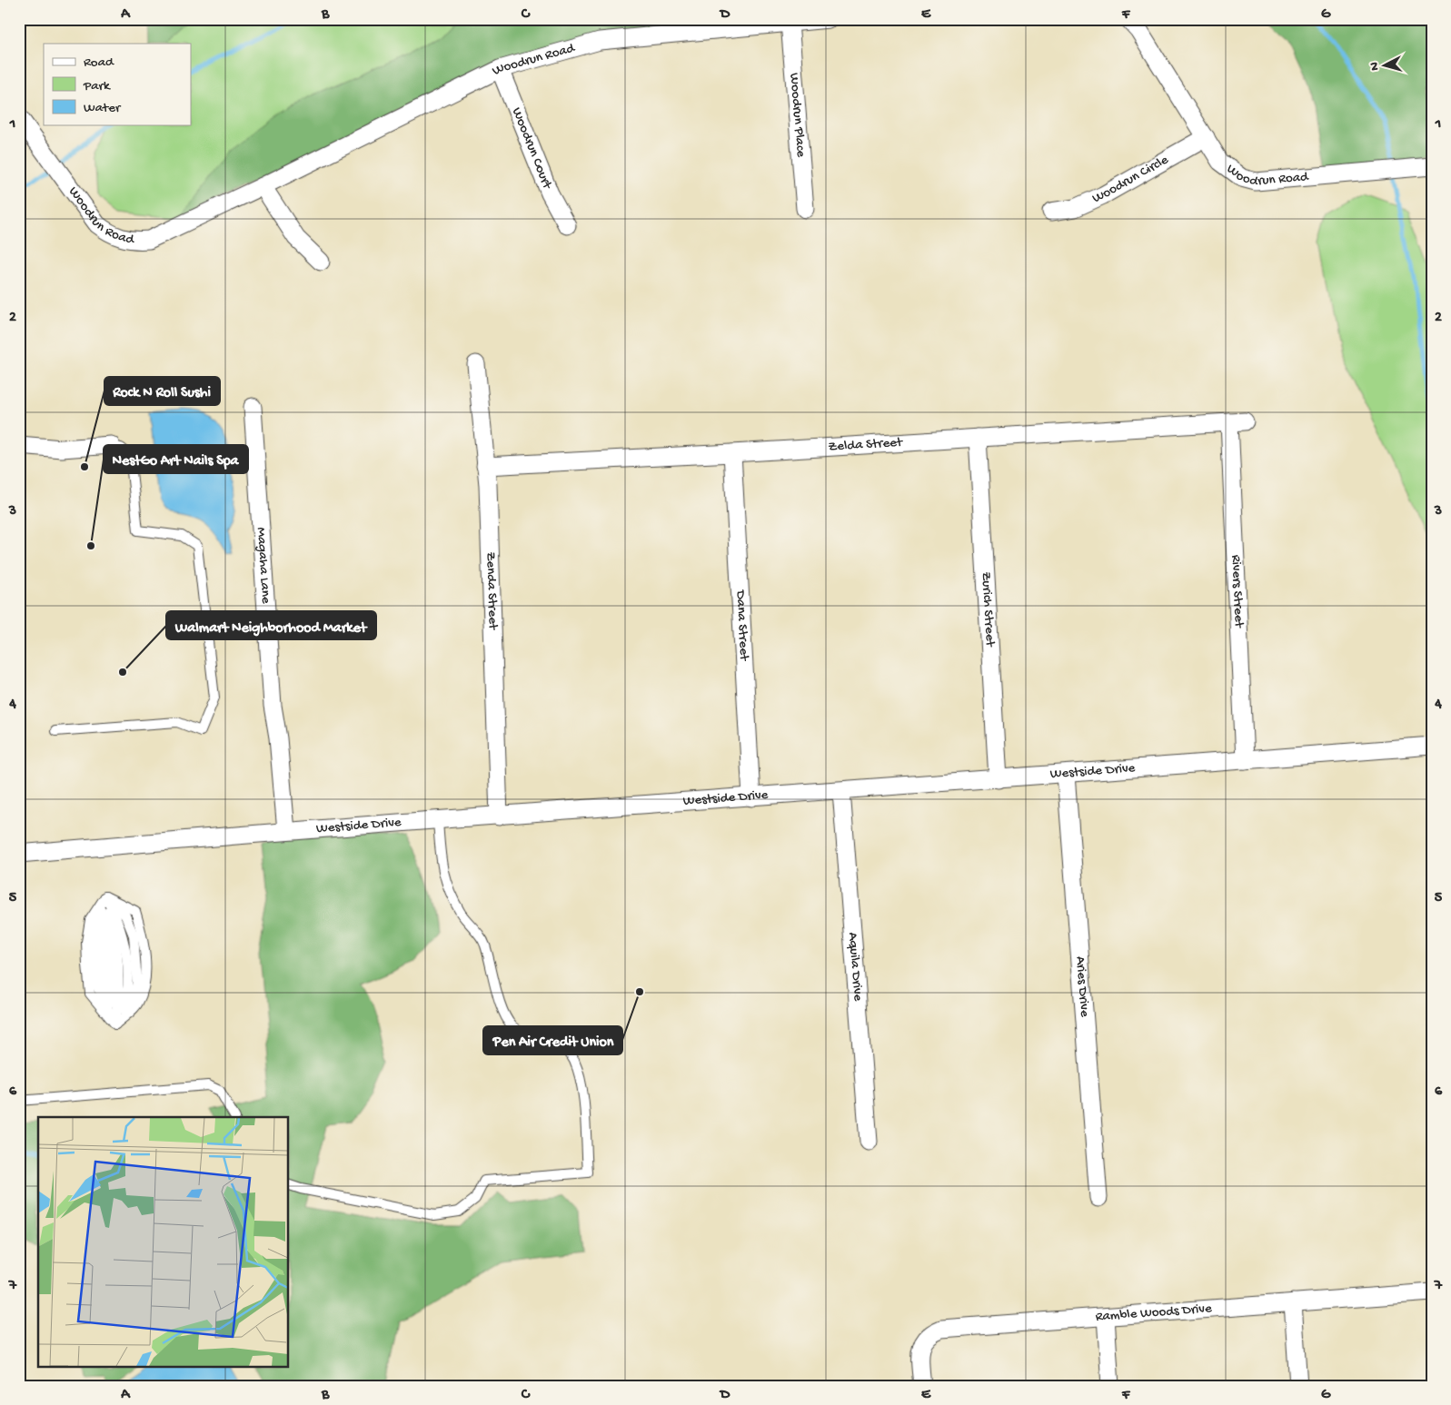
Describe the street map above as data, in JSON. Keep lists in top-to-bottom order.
{
  "streets": {
    "street": [
      "Woodrun Road",
      "Woodrun Place",
      "Woodrun Court",
      "Woodrun Circle",
      "Zelda Street",
      "Magaha Lane",
      "Zenda Street",
      "Rivers Street",
      "Zurich Street",
      "Dana Street",
      "Westside Drive",
      "Aquila Drive",
      "Aries Drive",
      "Ramble Woods Drive"
    ]
  },
  "crossings": [
    ["Woodrun Road", "Woodrun Place"],
    ["Woodrun Road", "Woodrun Court"],
    ["Woodrun Road", "Woodrun Circle"],
    ["Zelda Street", "Zenda Street"],
    ["Zelda Street", "Rivers Street"],
    ["Zelda Street", "Zurich Street"],
    ["Zelda Street", "Dana Street"],
    ["Magaha Lane", "Westside Drive"],
    ["Zenda Street", "Westside Drive"],
    ["Rivers Street", "Westside Drive"],
    ["Zurich Street", "Westside Drive"],
    ["Dana Street", "Westside Drive"],
    ["Westside Drive", "Aquila Drive"],
    ["Westside Drive", "Aries Drive"]
  ],
  "places": [
    "Rock N Roll Sushi",
    "NestGo Art Nails Spa",
    "Walmart Neighborhood Market",
    "Pen Air Credit Union"
  ],
  "legend": ["Road", "Park", "Water"],
  "north": "left",
  "grid": {
    "columns": [
      "A",
      "B",
      "C",
      "D",
      "E",
      "F",
      "G"
    ],
    "rows": [
      "1",
      "2",
      "3",
      "4",
      "5",
      "6",
      "7"
    ]
  }
}
